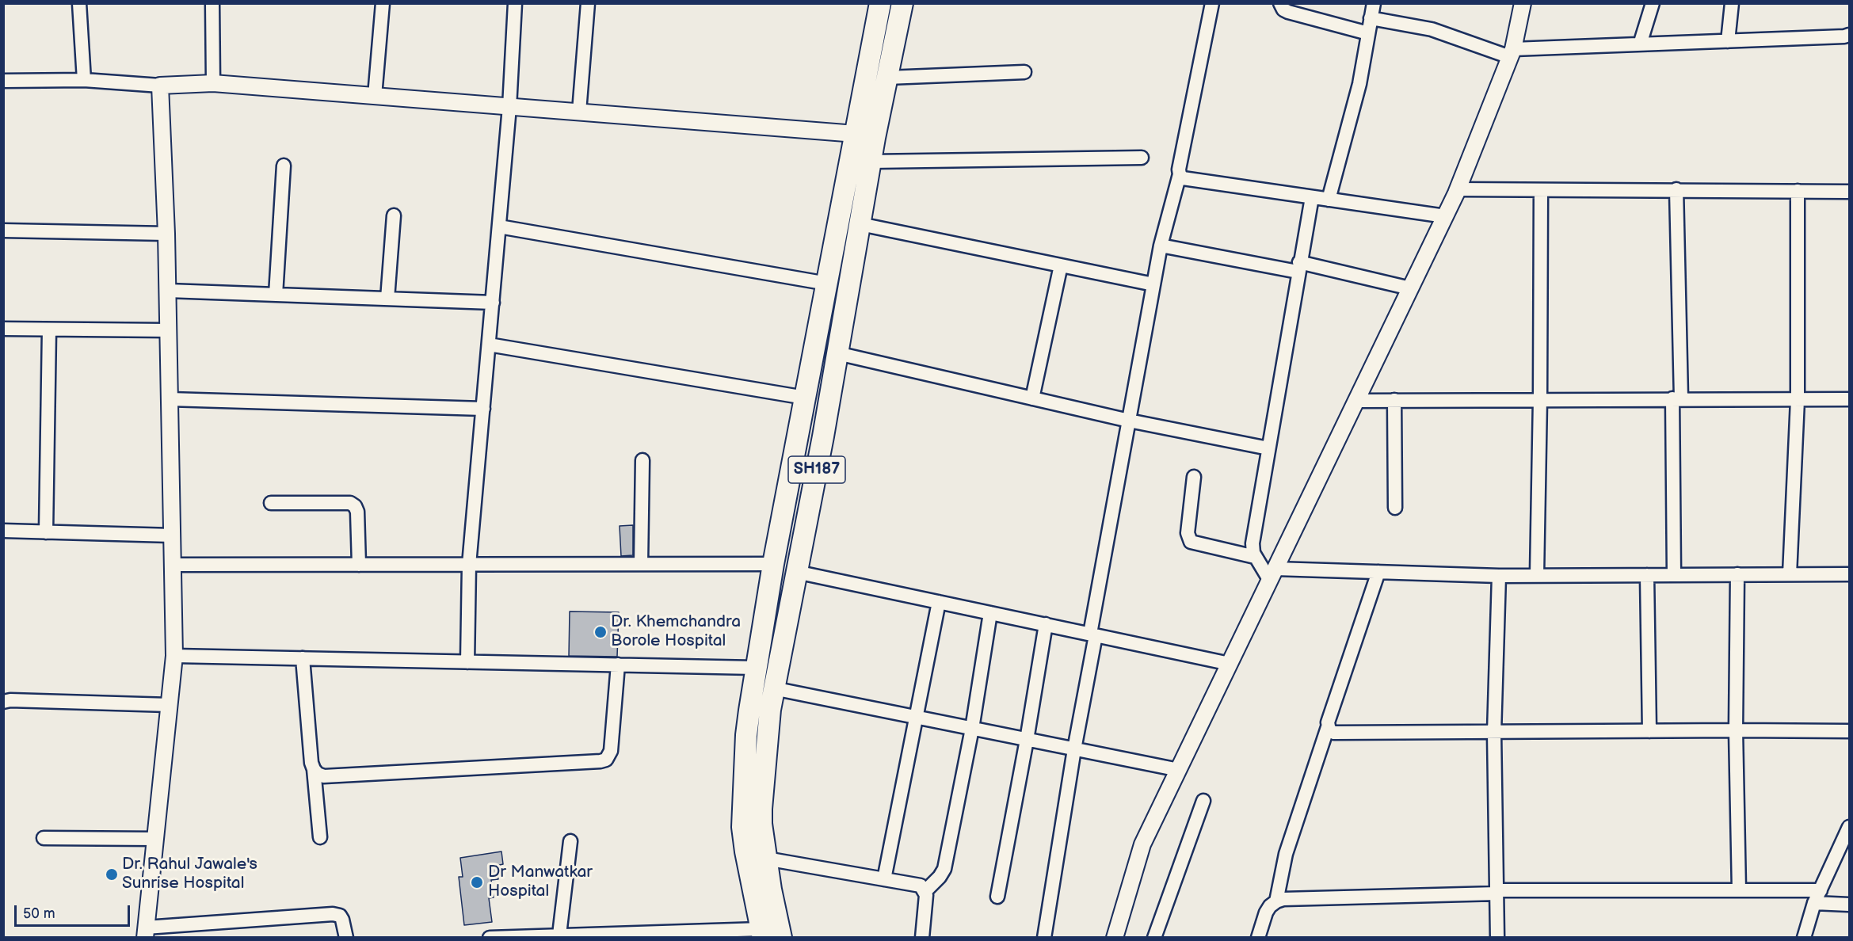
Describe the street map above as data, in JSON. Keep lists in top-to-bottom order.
{
  "streets": {
    "main road": ["SH187"]
  },
  "places": ["Dr. Khemchandra Borole Hospital", "Dr. Rahul Jawale's Sunrise Hospital", "Dr Manwatkar Hospital"],
  "scale_bar": "50 m"
}
